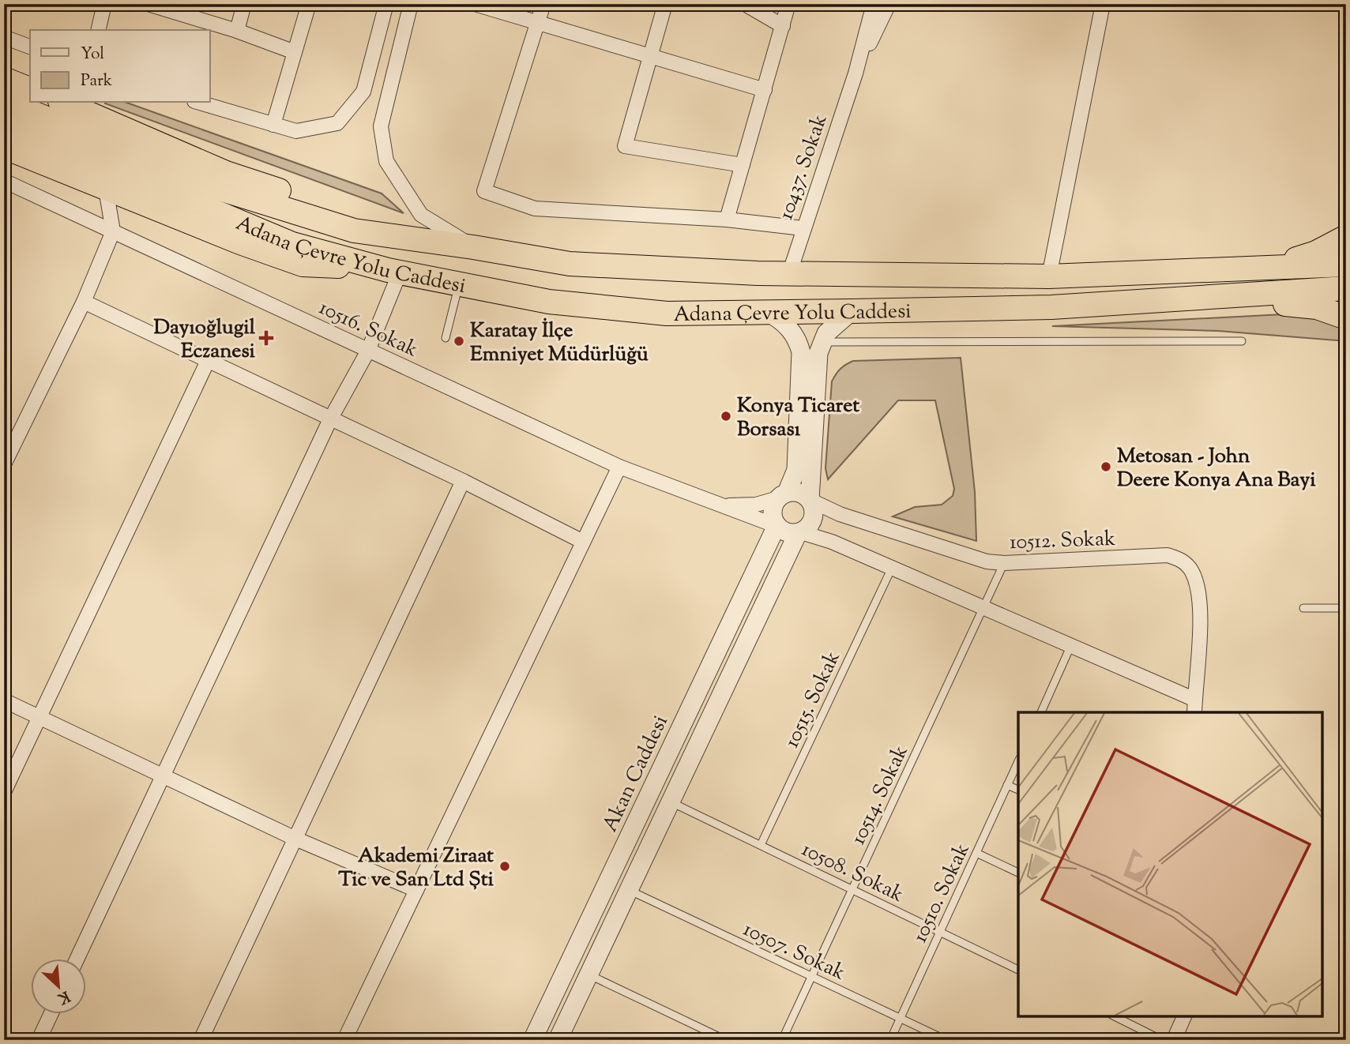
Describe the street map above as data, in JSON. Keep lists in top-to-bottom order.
{
  "streets": {
    "highway": ["Adana Çevre Yolu Caddesi"],
    "street": [
      "10437. Sokak",
      "10516. Sokak",
      "10512. Sokak",
      "Akan Caddesi"
    ],
    "lane": [
      "10515. Sokak",
      "10514. Sokak",
      "10508. Sokak",
      "10510. Sokak",
      "10507. Sokak"
    ]
  },
  "crossings": [
    ["10437. Sokak", "Adana Çevre Yolu Caddesi"],
    ["10516. Sokak", "10512. Sokak"],
    ["10516. Sokak", "Akan Caddesi"],
    ["10512. Sokak", "10515. Sokak"],
    ["10512. Sokak", "Akan Caddesi"],
    ["10512. Sokak", "10514. Sokak"],
    ["10515. Sokak", "10508. Sokak"],
    ["10514. Sokak", "10508. Sokak"],
    ["10514. Sokak", "10507. Sokak"],
    ["10508. Sokak", "10510. Sokak"],
    ["10510. Sokak", "10507. Sokak"]
  ],
  "places": {
    "health": ["Dayıoğlugil Eczanesi"],
    "other": [
      "Karatay İlçe Emniyet Müdürlüğü",
      "Konya Ticaret Borsası",
      "Metosan - John Deere Konya Ana Bayi",
      "Akademi Ziraat Tic ve San Ltd Şti"
    ]
  },
  "legend": ["Yol", "Park"],
  "north": "bottom right"
}
